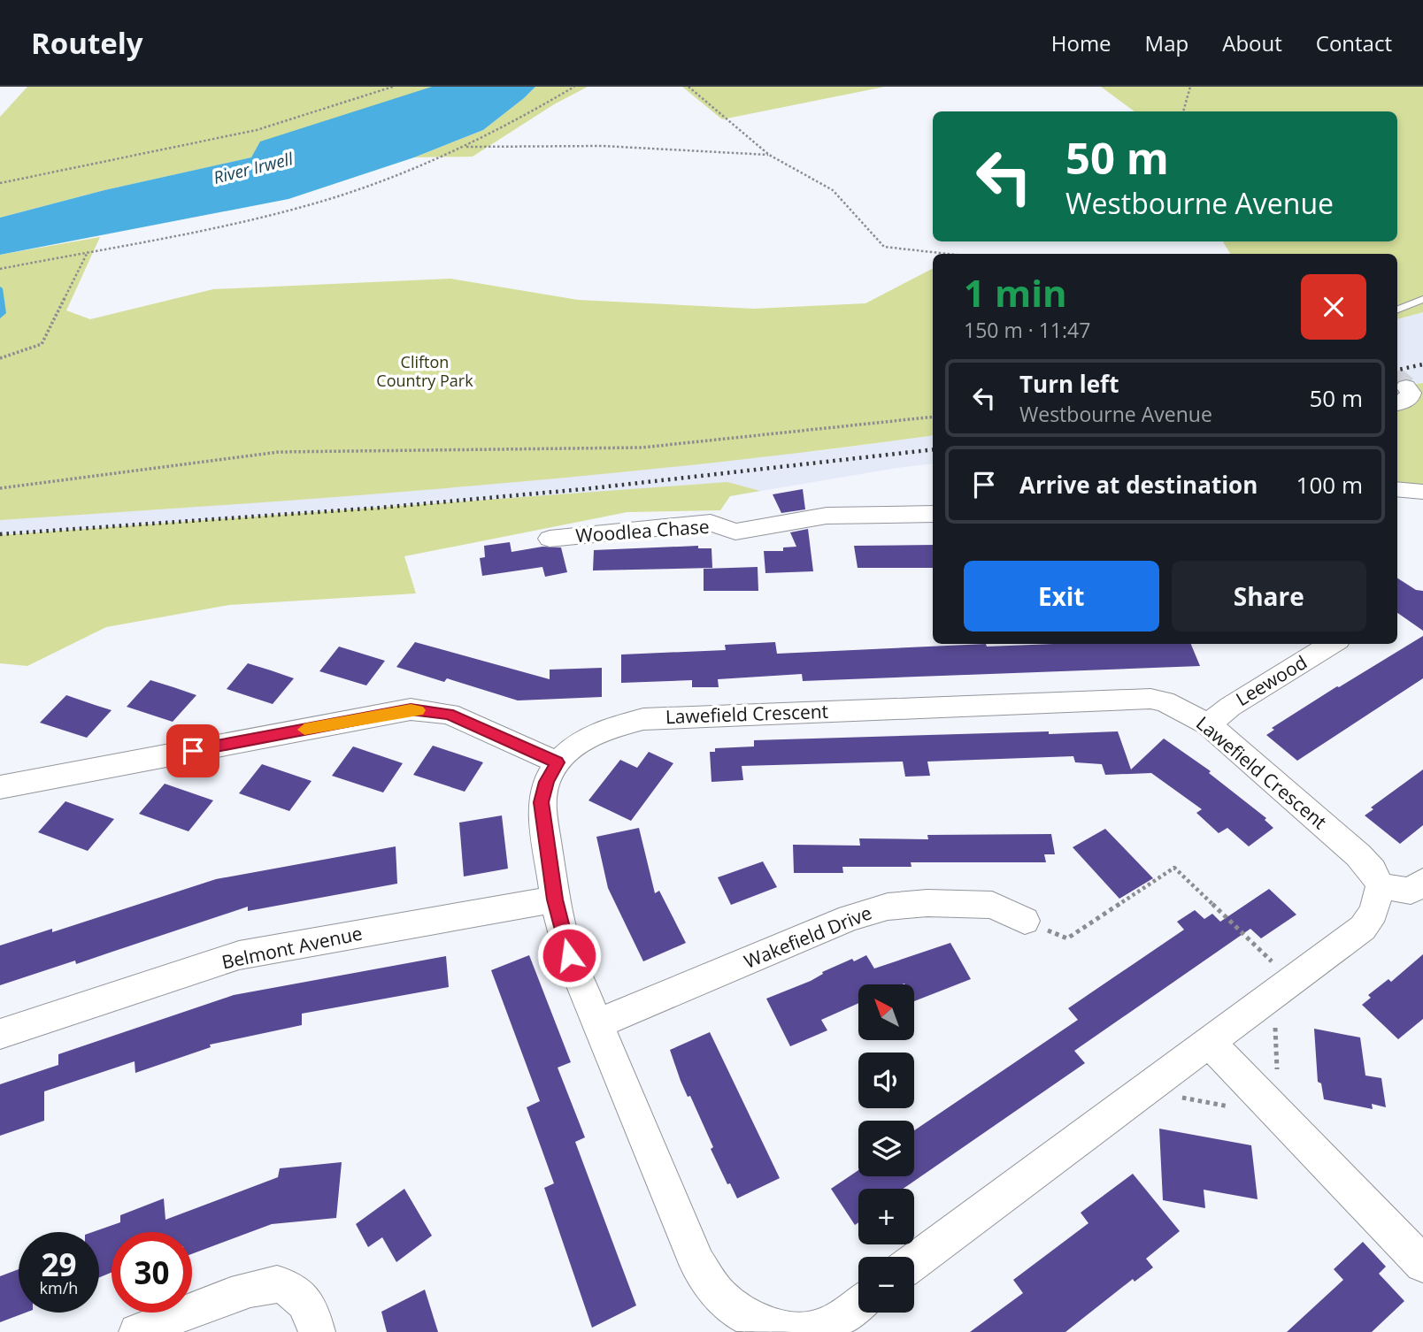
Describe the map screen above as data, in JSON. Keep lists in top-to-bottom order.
{
  "streets": {
    "street": [
      "Woodlea Chase",
      "Leewood",
      "Lawefield Crescent",
      "Wakefield Drive",
      "Belmont Avenue"
    ]
  },
  "crossings": [
    ["Leewood", "Lawefield Crescent"],
    ["Lawefield Crescent", "Wakefield Drive"],
    ["Lawefield Crescent", "Belmont Avenue"]
  ],
  "water": ["River Irwell"],
  "parks": ["Clifton Country Park"],
  "north": "top left",
  "page": {
    "header": "Routely",
    "nav": [
      "Home",
      "Map",
      "About",
      "Contact"
    ],
    "turn": ["50 m", "Westbourne Avenue"],
    "heading": ["1 min", "150 m · 11:47"],
    "list": [
      {
        "name": "Turn left",
        "note": "Westbourne Avenue",
        "value": "50 m"
      },
      {
        "name": "Arrive at destination",
        "value": "100 m"
      }
    ],
    "buttons": ["Exit", "Share"],
    "map_buttons": ["+", "−"],
    "speed": "29 km/h",
    "limit": "30"
  }
}
